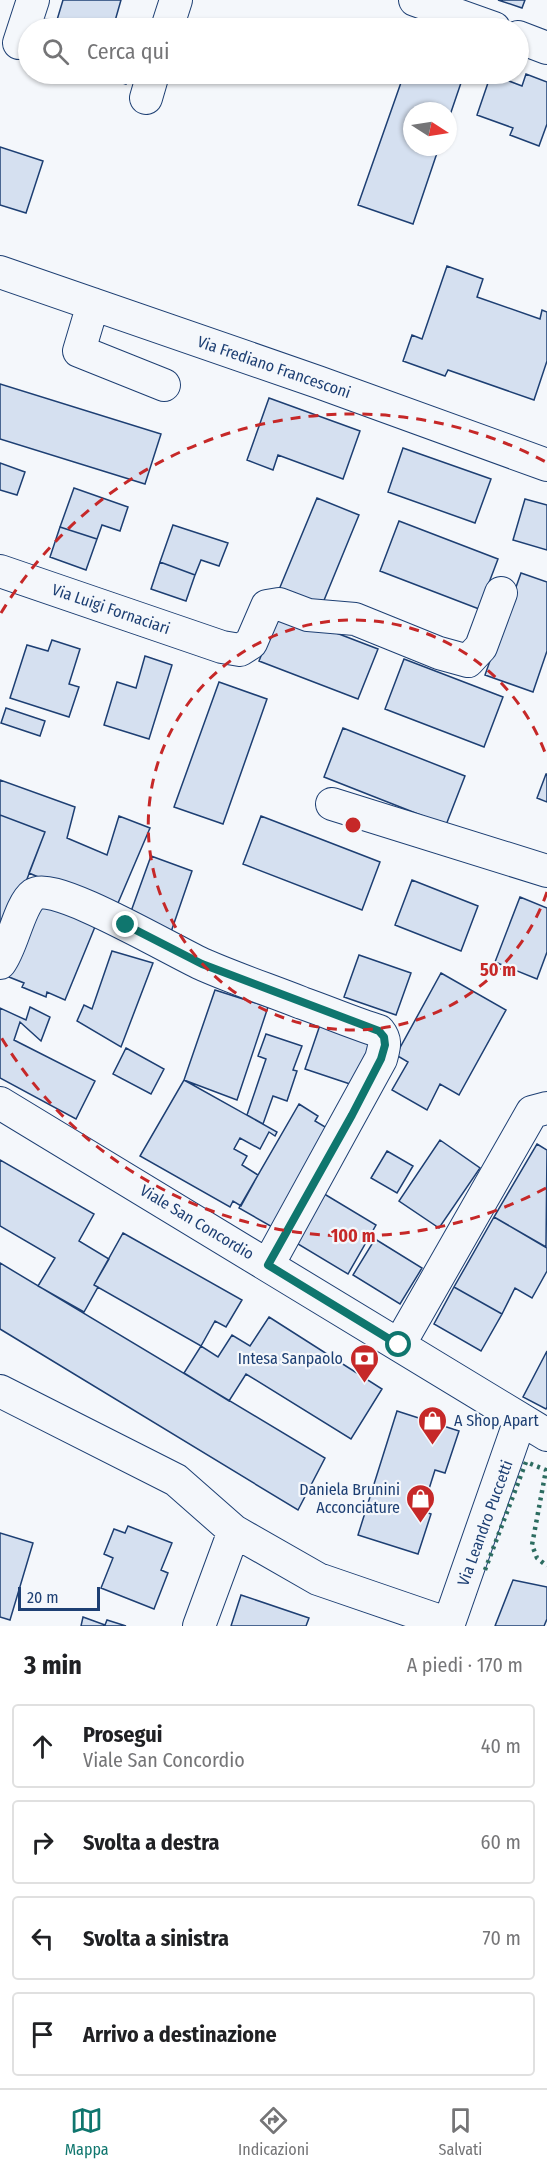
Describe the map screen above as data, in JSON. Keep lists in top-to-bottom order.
{
  "streets": {
    "street": [
      "Via Frediano Francesconi",
      "Via Luigi Fornaciari",
      "Viale San Concordio",
      "Via Leandro Puccetti"
    ]
  },
  "crossings": [
    ["Viale San Concordio", "Via Leandro Puccetti"]
  ],
  "places": {
    "bank": ["Intesa Sanpaolo"],
    "shop": ["A Shop Apart", "Daniela Brunini Acconciature"]
  },
  "scale_bar": "20 m",
  "north": "right",
  "page": {
    "search": "Cerca qui",
    "scale": "20 m",
    "heading": ["3 min", "A piedi · 170 m"],
    "list": [
      ["Prosegui", "Viale San Concordio", "40 m"],
      ["Svolta a destra", "60 m"],
      ["Svolta a sinistra", "70 m"],
      "Arrivo a destinazione"
    ],
    "nav": ["Mappa", "Indicazioni", "Salvati"]
  },
  "rings": ["50 m", "100 m"]
}
